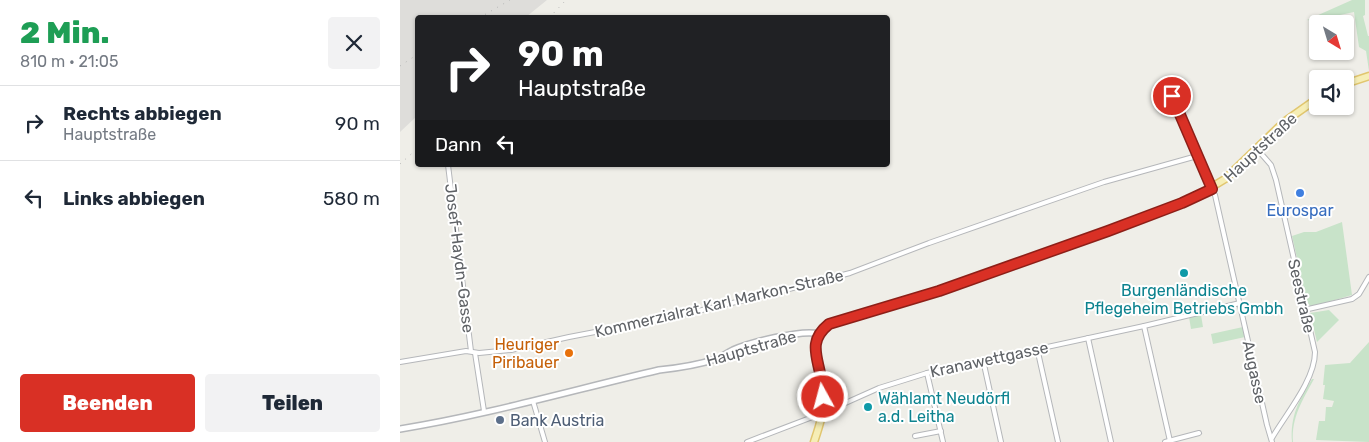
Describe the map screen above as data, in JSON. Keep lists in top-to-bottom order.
{
  "streets": {
    "main road": ["Hauptstraße"],
    "street": [
      "Josef-Haydn-Gasse",
      "Seestraße",
      "Kommerzialrat Karl Markon-Straße",
      "Kranawettgasse",
      "Augasse"
    ]
  },
  "crossings": [
    ["Hauptstraße", "Josef-Haydn-Gasse"],
    ["Hauptstraße", "Seestraße"],
    ["Hauptstraße", "Augasse"],
    ["Josef-Haydn-Gasse", "Kommerzialrat Karl Markon-Straße"],
    ["Seestraße", "Augasse"],
    ["Kranawettgasse", "Augasse"]
  ],
  "places": [
    "Eurospar",
    "Burgenländische Pflegeheim Betriebs Gmbh",
    "Heuriger Piribauer",
    "Wählamt Neudörfl a.d. Leitha",
    "Bank Austria"
  ],
  "north": "bottom right",
  "page": {
    "heading": ["2 Min.", "810 m · 21:05"],
    "turn": ["90 m", "Hauptstraße"],
    "list": [
      {
        "name": "Rechts abbiegen",
        "note": "Hauptstraße",
        "value": "90 m"
      },
      {
        "name": "Links abbiegen",
        "value": "580 m"
      }
    ],
    "then": "Dann",
    "buttons": ["Beenden", "Teilen"]
  }
}
